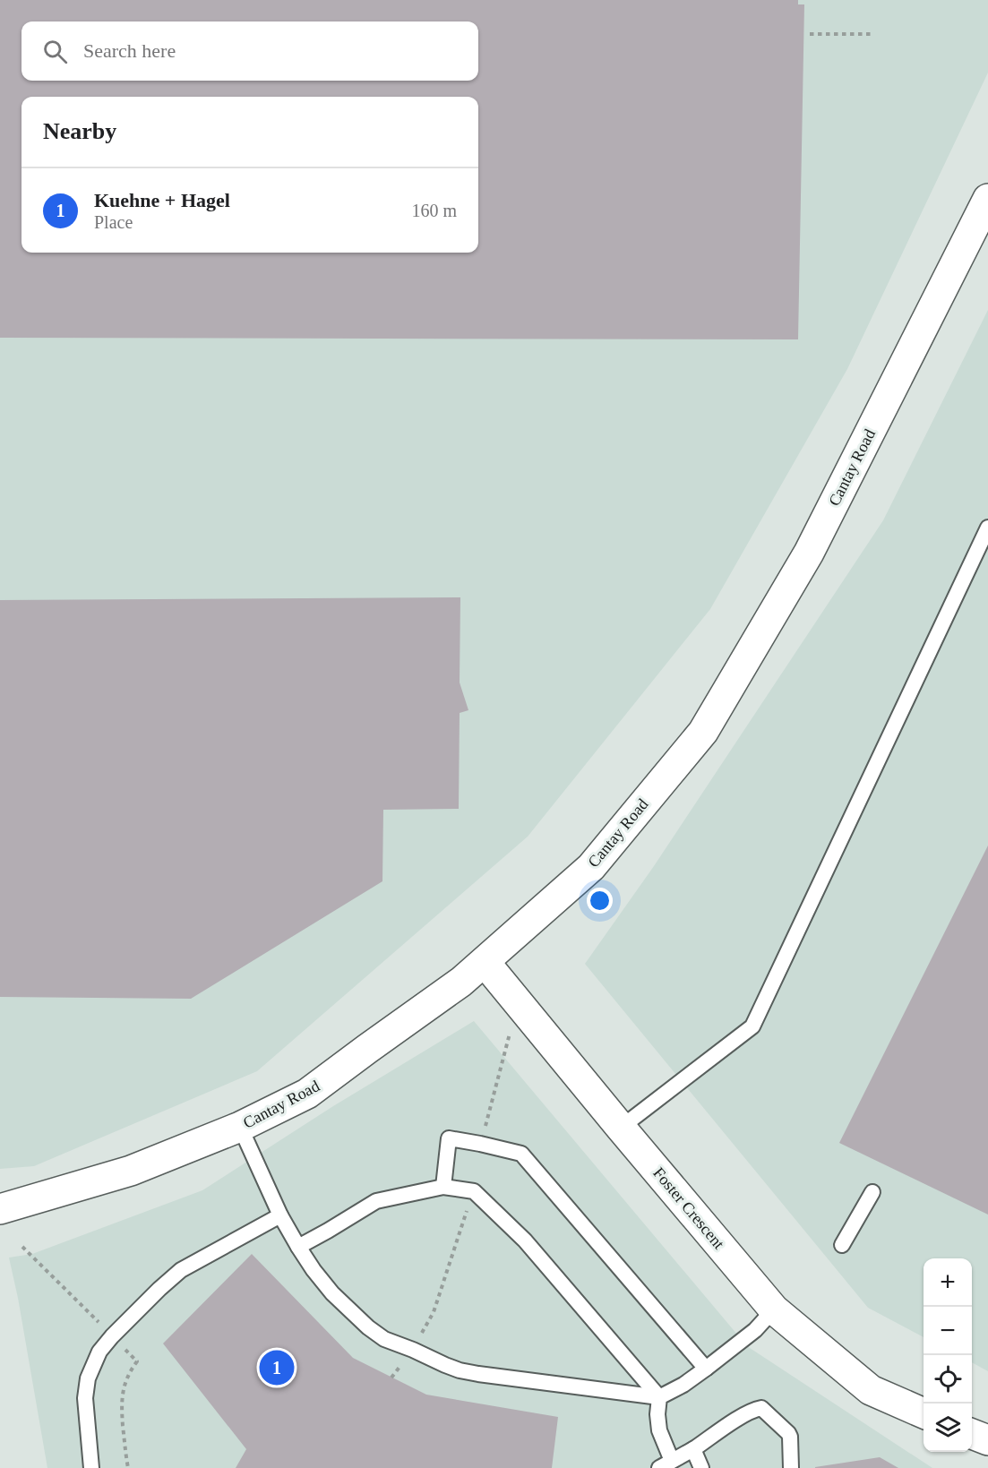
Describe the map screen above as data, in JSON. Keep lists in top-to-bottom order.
{
  "streets": {
    "street": ["Cantay Road", "Foster Crescent"]
  },
  "crossings": [
    ["Cantay Road", "Foster Crescent"]
  ],
  "page": {
    "search": "Search here",
    "heading": "Nearby",
    "list": [
      {
        "mark": "1",
        "name": "Kuehne + Hagel",
        "note": "Place",
        "value": "160 m"
      }
    ],
    "map_buttons": ["+", "−"],
    "pins": "1"
  }
}
